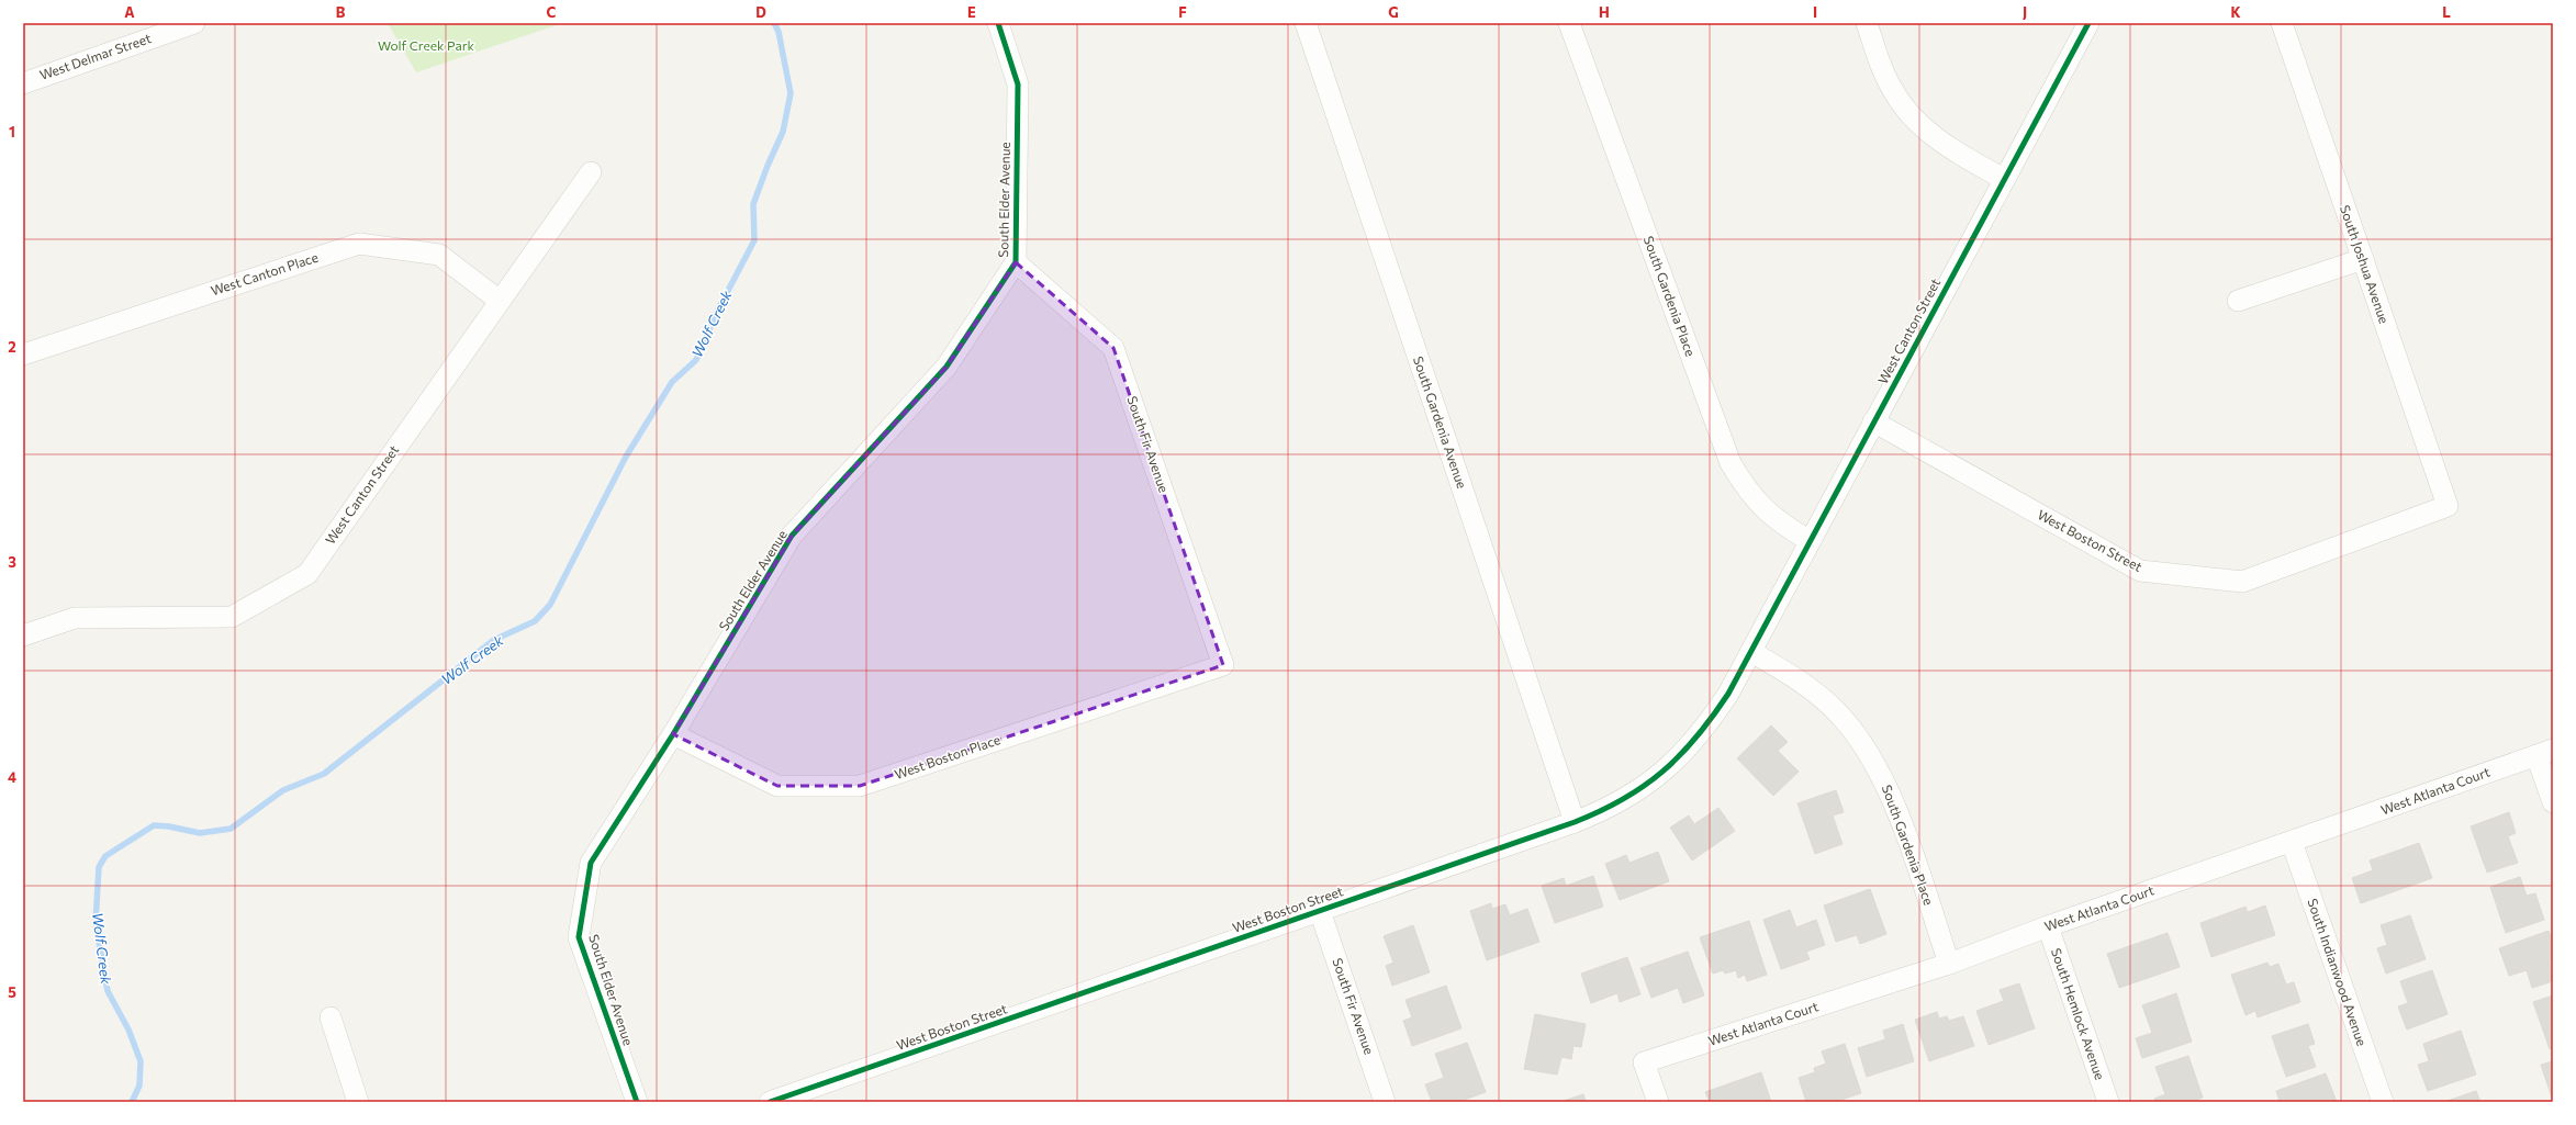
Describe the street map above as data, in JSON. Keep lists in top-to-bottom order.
{
  "streets": {
    "street": [
      "West Delmar Street",
      "South Elder Avenue",
      "South Joshua Avenue",
      "West Canton Place",
      "South Gardenia Place",
      "West Canton Street",
      "South Gardenia Avenue",
      "South Fir Avenue",
      "West Boston Street",
      "West Boston Place",
      "West Atlanta Court",
      "South Indianwood Avenue",
      "South Hemlock Avenue"
    ]
  },
  "crossings": [
    ["South Elder Avenue", "South Fir Avenue"],
    ["South Elder Avenue", "West Boston Place"],
    ["South Joshua Avenue", "West Boston Street"],
    ["West Canton Place", "West Canton Street"],
    ["South Gardenia Place", "West Canton Street"],
    ["South Gardenia Place", "West Boston Street"],
    ["South Gardenia Place", "West Atlanta Court"],
    ["West Canton Street", "West Boston Street"],
    ["South Gardenia Avenue", "West Boston Street"],
    ["South Fir Avenue", "West Boston Street"],
    ["South Fir Avenue", "West Boston Place"],
    ["West Atlanta Court", "South Indianwood Avenue"],
    ["West Atlanta Court", "South Hemlock Avenue"]
  ],
  "water": ["Wolf Creek"],
  "parks": ["Wolf Creek Park"],
  "grid": {
    "columns": [
      "A",
      "B",
      "C",
      "D",
      "E",
      "F",
      "G",
      "H",
      "I",
      "J",
      "K",
      "L"
    ],
    "rows": [
      "1",
      "2",
      "3",
      "4",
      "5"
    ]
  }
}
